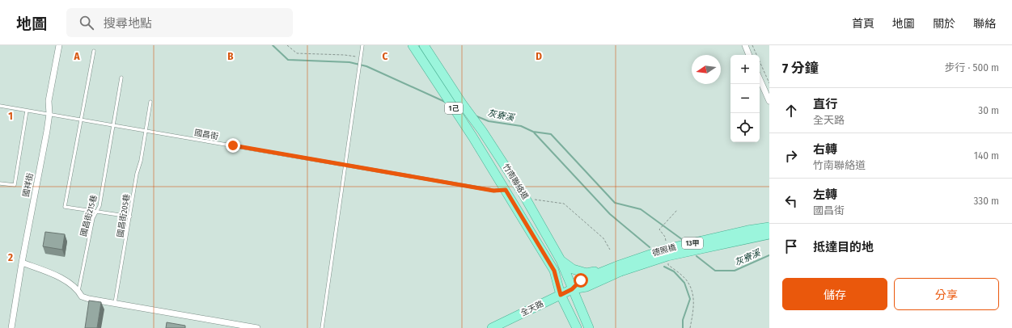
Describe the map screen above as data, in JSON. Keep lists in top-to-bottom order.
{
  "streets": {
    "main road": [
      "1己",
      "竹南聯絡道",
      "13甲",
      "德照橋",
      "全天路"
    ],
    "street": ["國祥街"],
    "lane": ["國昌街", "國昌街215巷", "國昌街205巷"]
  },
  "crossings": [
    ["國昌街", "竹南聯絡道"],
    ["國昌街", "國祥街"],
    ["國昌街", "國昌街215巷"],
    ["國昌街", "國昌街205巷"],
    ["竹南聯絡道", "13甲"],
    ["竹南聯絡道", "全天路"],
    ["13甲", "德照橋"],
    ["13甲", "全天路"]
  ],
  "water": ["灰寮溪"],
  "north": "left",
  "page": {
    "header": "地圖",
    "search": "搜尋地點",
    "nav": [
      "首頁",
      "地圖",
      "關於",
      "聯絡"
    ],
    "heading": ["7 分鐘", "步行 · 500 m"],
    "map_buttons": ["+", "−"],
    "list": [
      ["直行", "全天路", "30 m"],
      ["右轉", "竹南聯絡道", "140 m"],
      ["左轉", "國昌街", "330 m"],
      "抵達目的地"
    ],
    "buttons": ["儲存", "分享"]
  },
  "grid": {
    "columns": [
      "A",
      "B",
      "C",
      "D"
    ],
    "rows": ["1", "2"]
  }
}
